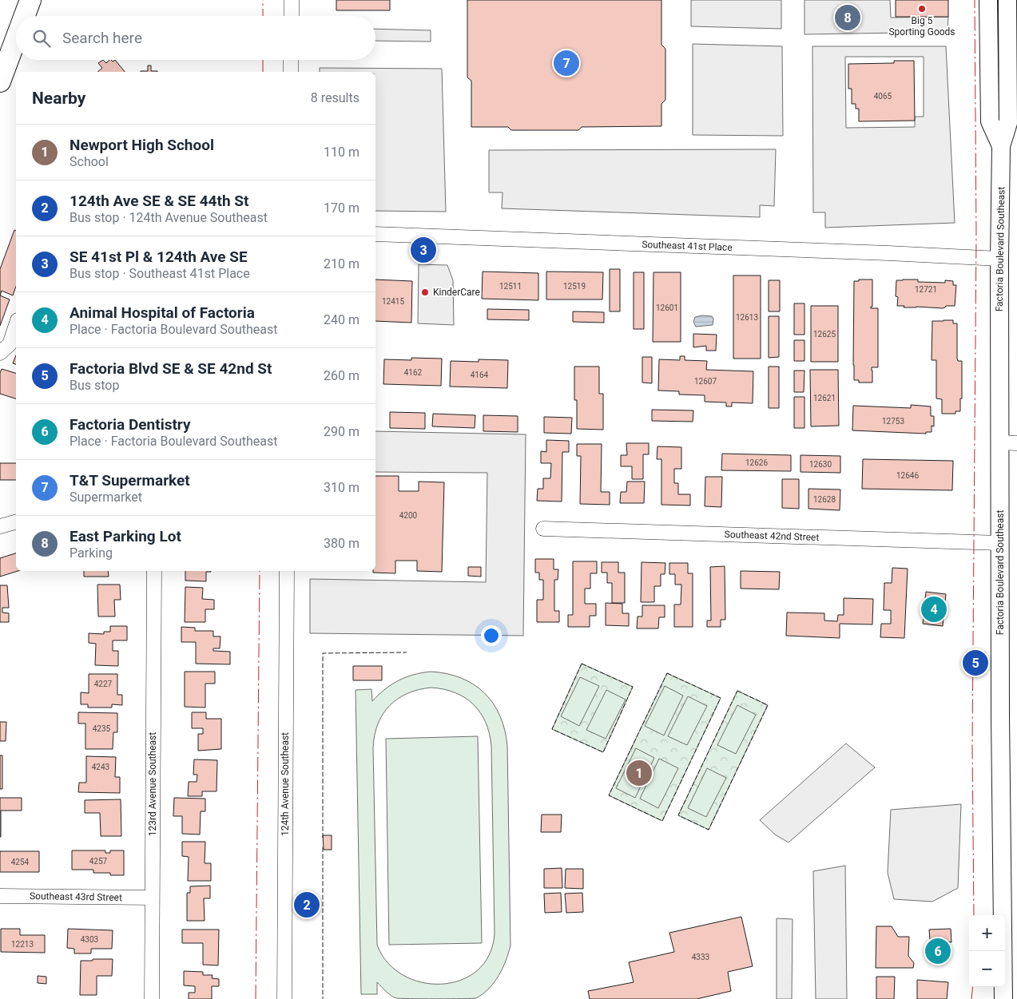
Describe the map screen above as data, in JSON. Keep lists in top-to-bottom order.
{
  "streets": {
    "main road": ["Factoria Boulevard Southeast"],
    "street": [
      "Southeast 41st Place",
      "Southeast 42nd Street",
      "123rd Avenue Southeast",
      "124th Avenue Southeast",
      "Southeast 43rd Street"
    ]
  },
  "crossings": [
    ["Southeast 41st Place", "Factoria Boulevard Southeast"],
    ["Factoria Boulevard Southeast", "Southeast 42nd Street"],
    ["123rd Avenue Southeast", "Southeast 43rd Street"]
  ],
  "places": ["Big 5 Sporting Goods", "KinderCare"],
  "house_numbers": [
    "4065",
    "12511",
    "12519",
    "12721",
    "12415",
    "12601",
    "12613",
    "12625",
    "4162",
    "4164",
    "12607",
    "12621",
    "12753",
    "12626",
    "12630",
    "12646",
    "12628",
    "4200",
    "4227",
    "4235",
    "4243",
    "4257",
    "4254",
    "4303",
    "12213",
    "4333"
  ],
  "page": {
    "pins": [
      "8",
      "7",
      "3",
      "4",
      "5",
      "1",
      "2",
      "6"
    ],
    "search": "Search here",
    "heading": ["Nearby", "8 results"],
    "list": [
      {
        "mark": "1",
        "name": "Newport High School",
        "note": "School",
        "value": "110 m"
      },
      {
        "mark": "2",
        "name": "124th Ave SE & SE 44th St",
        "note": "Bus stop · 124th Avenue Southeast",
        "value": "170 m"
      },
      {
        "mark": "3",
        "name": "SE 41st Pl & 124th Ave SE",
        "note": "Bus stop · Southeast 41st Place",
        "value": "210 m"
      },
      {
        "mark": "4",
        "name": "Animal Hospital of Factoria",
        "note": "Place · Factoria Boulevard Southeast",
        "value": "240 m"
      },
      {
        "mark": "5",
        "name": "Factoria Blvd SE & SE 42nd St",
        "note": "Bus stop",
        "value": "260 m"
      },
      {
        "mark": "6",
        "name": "Factoria Dentistry",
        "note": "Place · Factoria Boulevard Southeast",
        "value": "290 m"
      },
      {
        "mark": "7",
        "name": "T&T Supermarket",
        "note": "Supermarket",
        "value": "310 m"
      },
      {
        "mark": "8",
        "name": "East Parking Lot",
        "note": "Parking",
        "value": "380 m"
      }
    ],
    "map_buttons": ["+", "−"]
  }
}
